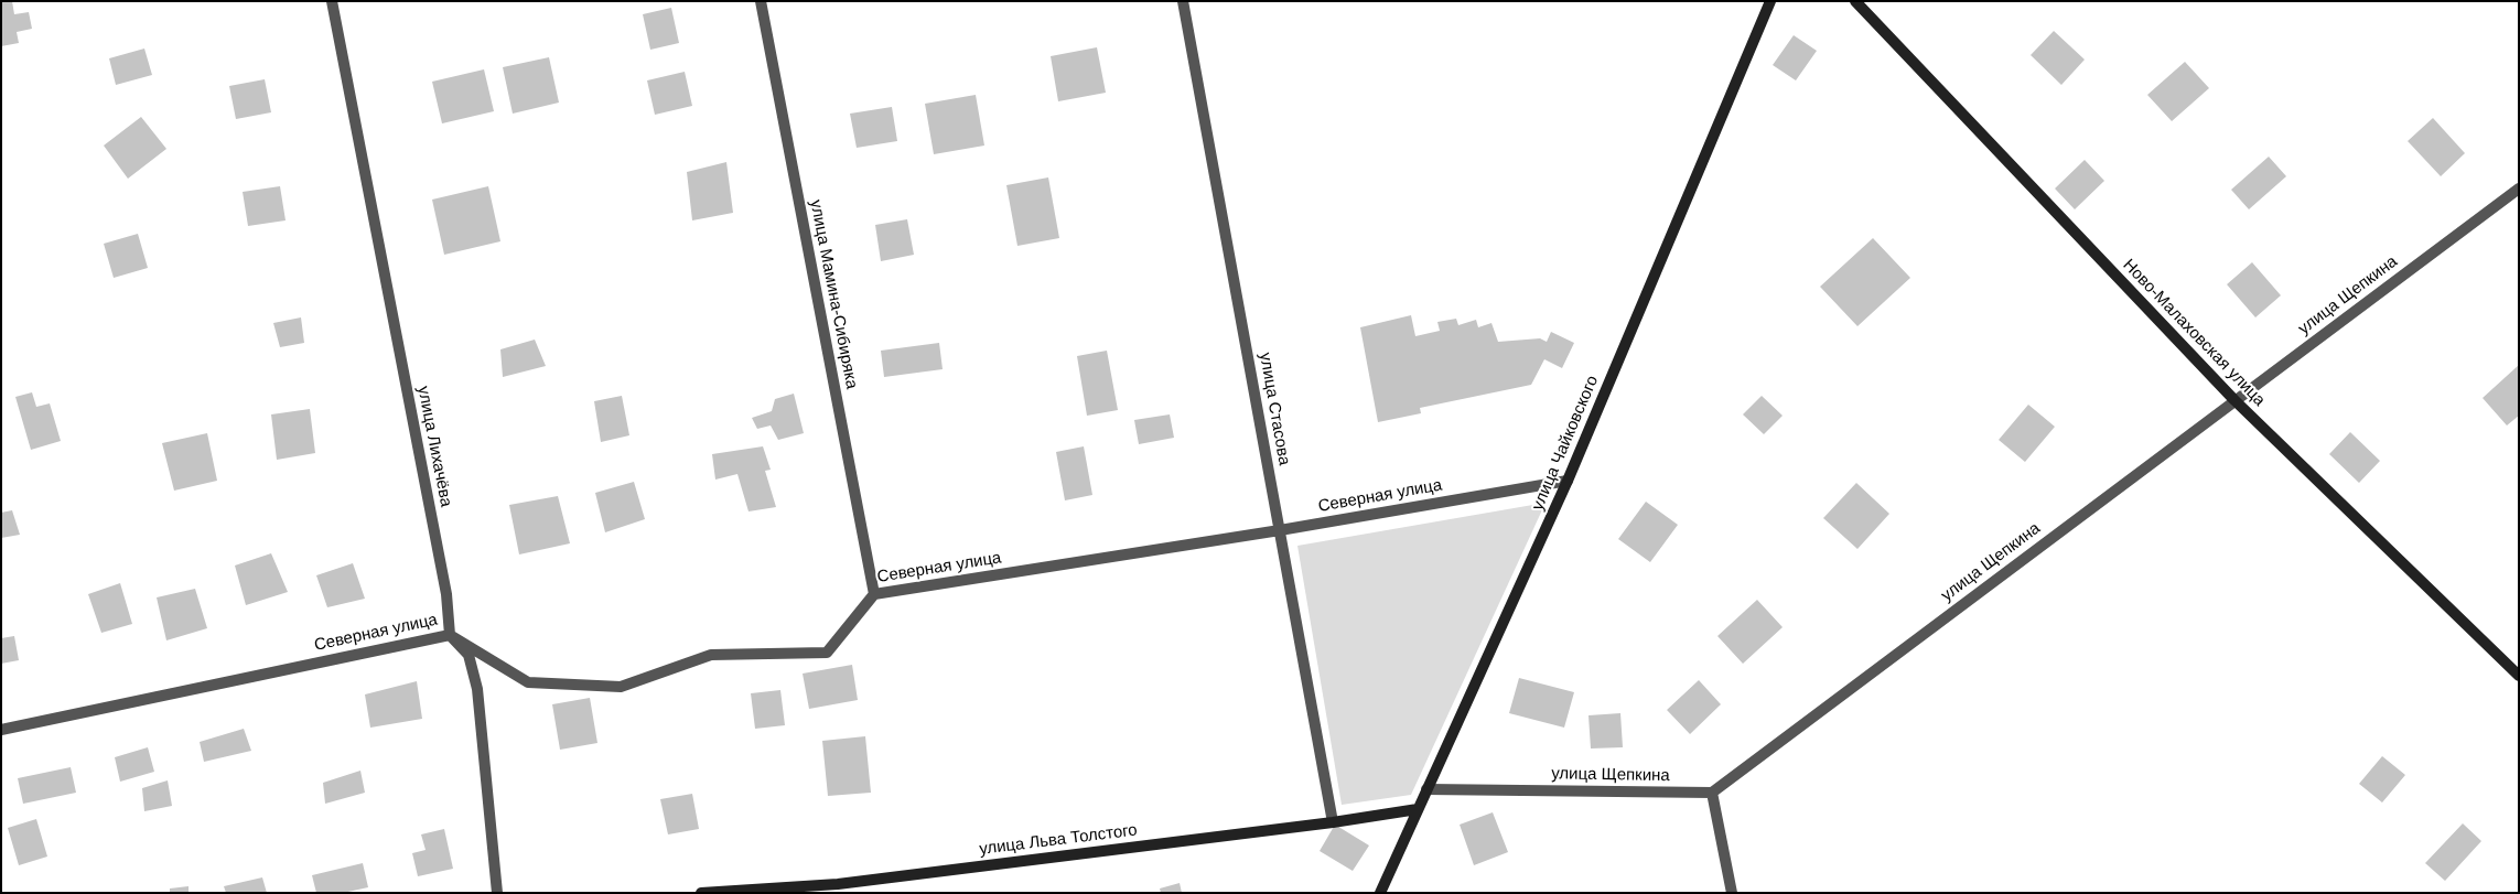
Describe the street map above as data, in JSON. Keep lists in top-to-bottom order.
{
  "streets": {
    "street": [
      "улица Мамина-Сибиряка",
      "улица Щепкина",
      "Ново-Малаховская улица",
      "улица Стасова",
      "улица Чайковского",
      "улица Лихачёва",
      "Северная улица",
      "улица Льва Толстого"
    ]
  },
  "crossings": [
    ["улица Мамина-Сибиряка", "Северная улица"],
    ["улица Щепкина", "Ново-Малаховская улица"],
    ["улица Щепкина", "улица Чайковского"],
    ["улица Стасова", "Северная улица"],
    ["улица Стасова", "улица Льва Толстого"],
    ["улица Чайковского", "Северная улица"],
    ["улица Чайковского", "улица Льва Толстого"],
    ["улица Лихачёва", "Северная улица"]
  ]
}
